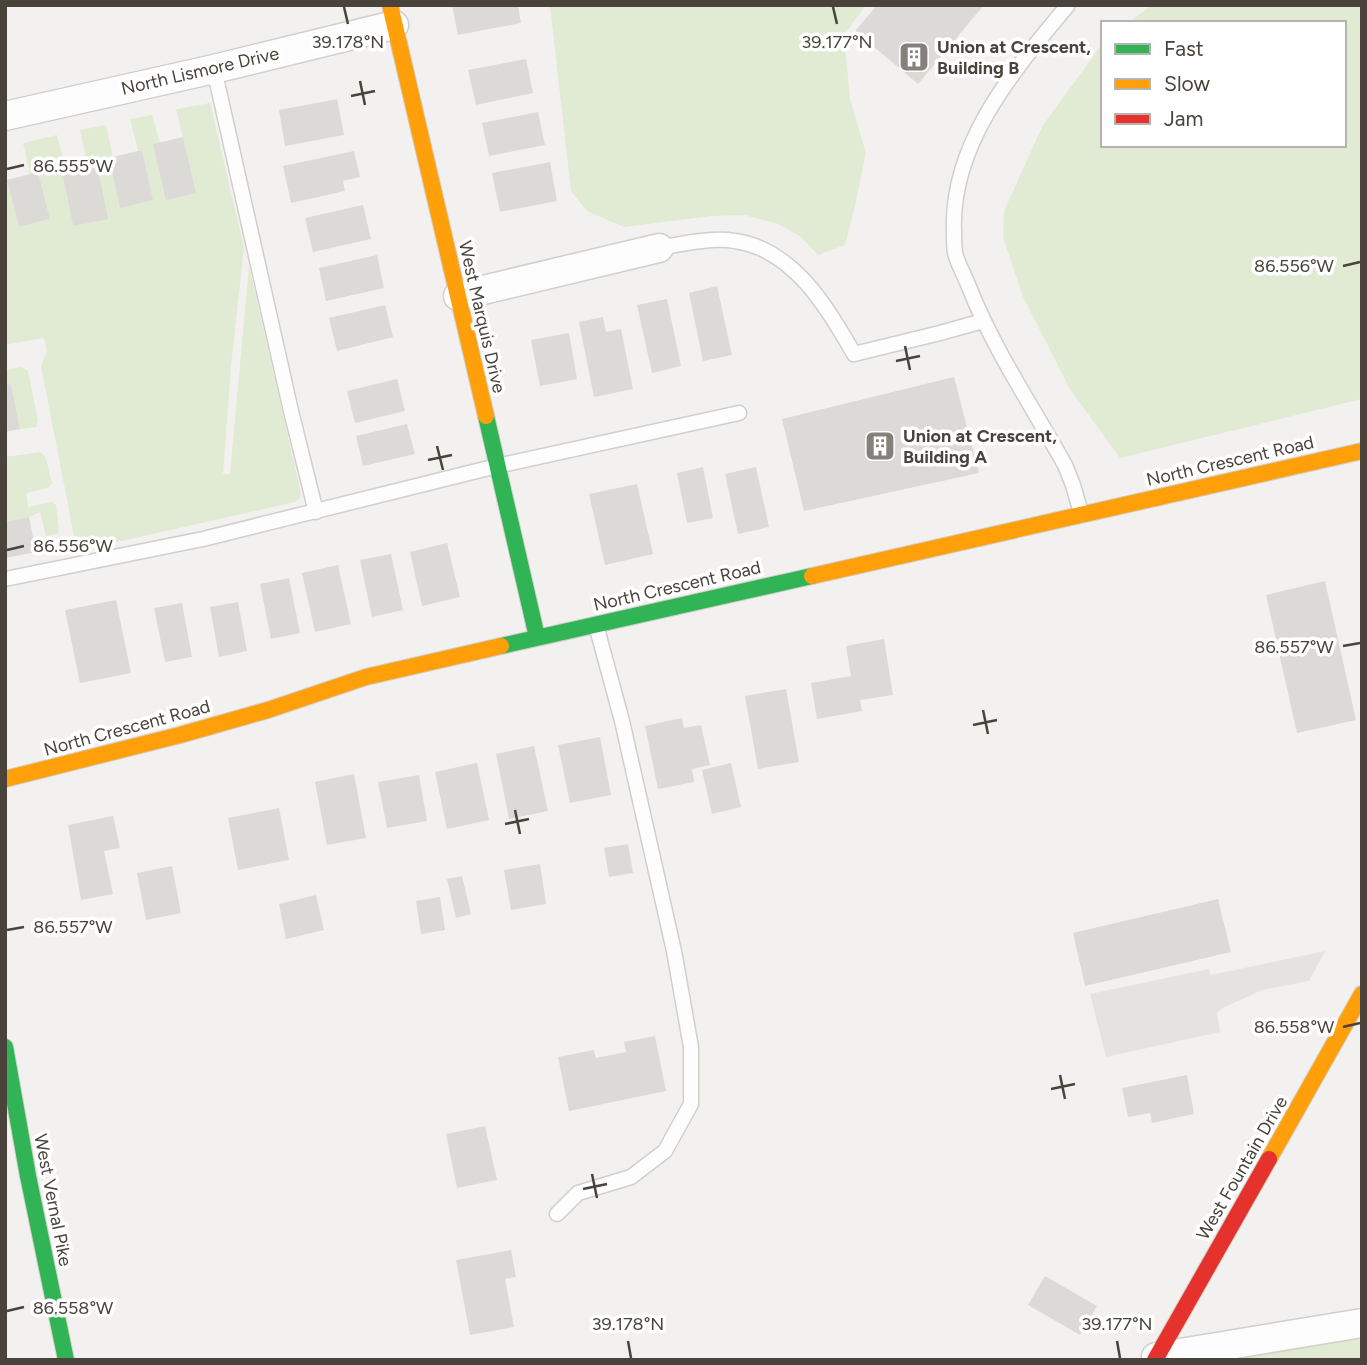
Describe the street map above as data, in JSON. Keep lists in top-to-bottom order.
{
  "streets": {
    "street": [
      "North Lismore Drive",
      "West Marquis Drive",
      "North Crescent Road",
      "West Fountain Drive",
      "West Vernal Pike"
    ]
  },
  "crossings": [
    ["North Lismore Drive", "West Marquis Drive"],
    ["West Marquis Drive", "North Crescent Road"]
  ],
  "places": {
    "building": ["Union at Crescent, Building B", "Union at Crescent, Building A"]
  },
  "legend": ["Fast", "Slow", "Jam"],
  "coordinates": [
    "39.178°N",
    "39.177°N",
    "86.555°W",
    "86.556°W",
    "86.557°W",
    "86.558°W"
  ]
}
